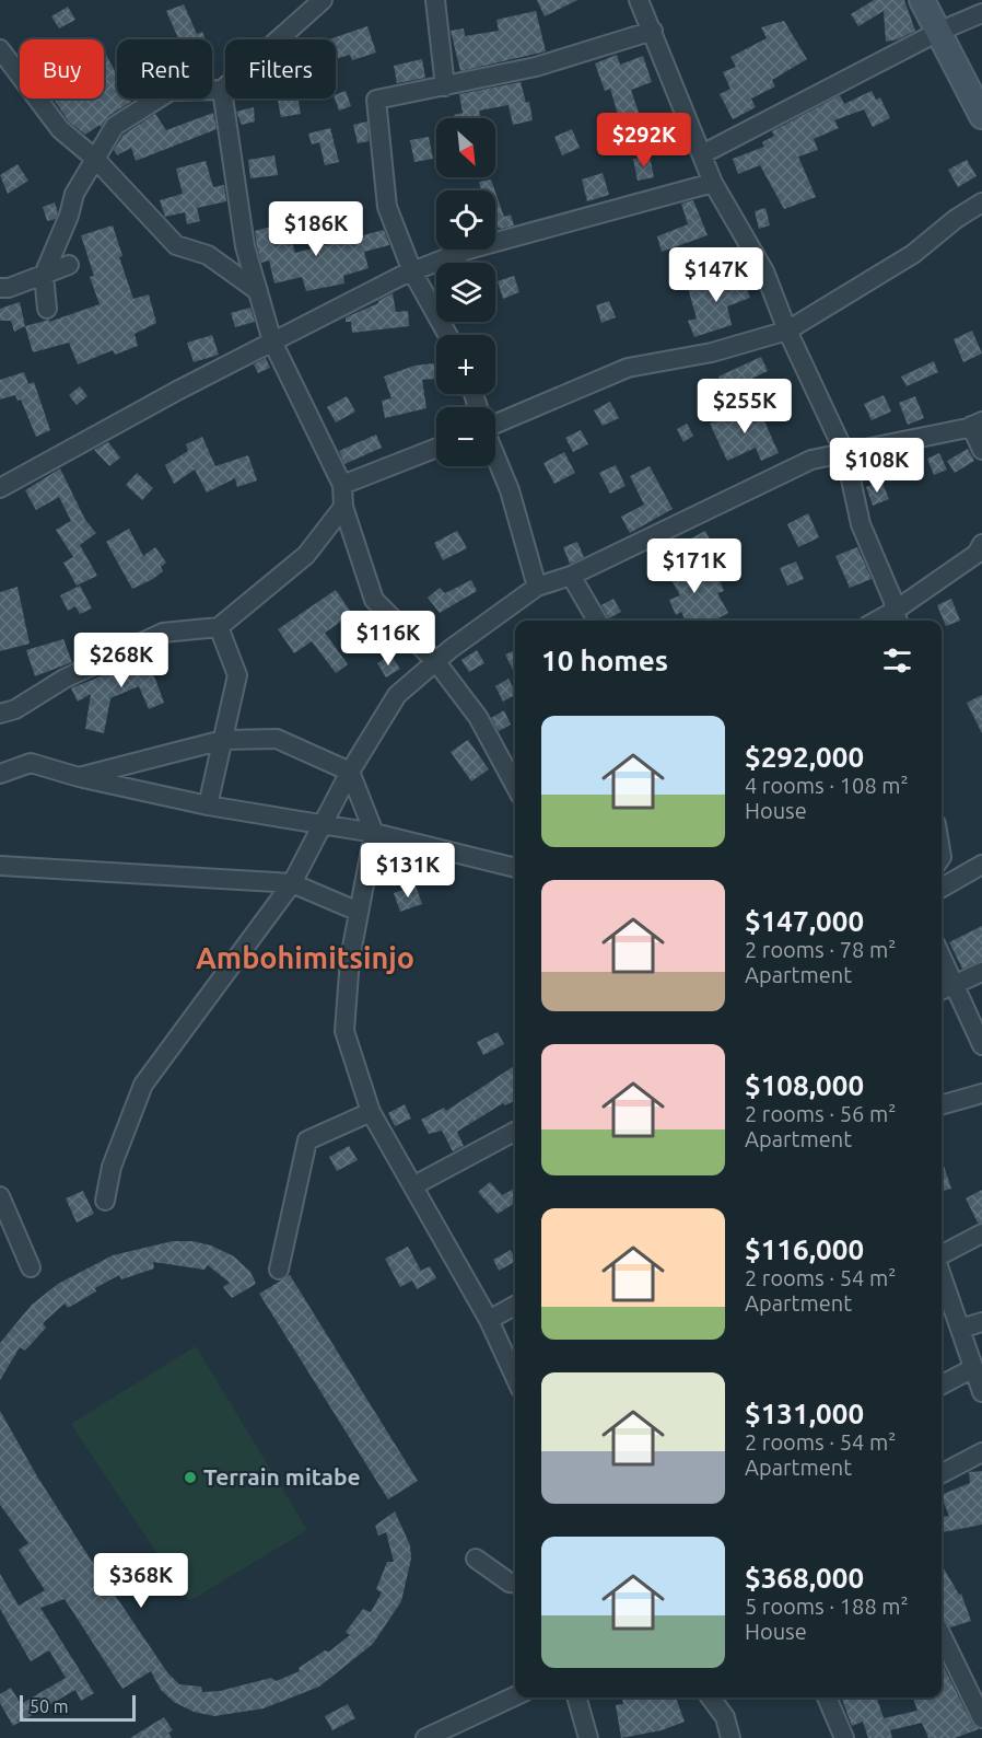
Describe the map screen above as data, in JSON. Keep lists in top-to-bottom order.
{
  "districts": ["Ambohimitsinjo"],
  "places": ["Terrain mitabe"],
  "scale_bar": "50 m",
  "north": "bottom right",
  "page": {
    "chip": ["Buy", "Rent", "Filters"],
    "price": [
      "$292K",
      "$186K",
      "$147K",
      "$255K",
      "$108K",
      "$171K",
      "$116K",
      "$268K",
      "$131K",
      "$368K"
    ],
    "map_buttons": ["+", "−"],
    "heading": "10 homes",
    "list": [
      {
        "name": "$292,000",
        "note": "4 rooms · 108 m² · House"
      },
      {
        "name": "$147,000",
        "note": "2 rooms · 78 m² · Apartment"
      },
      {
        "name": "$108,000",
        "note": "2 rooms · 56 m² · Apartment"
      },
      {
        "name": "$116,000",
        "note": "2 rooms · 54 m² · Apartment"
      },
      {
        "name": "$131,000",
        "note": "2 rooms · 54 m² · Apartment"
      },
      {
        "name": "$368,000",
        "note": "5 rooms · 188 m² · House"
      }
    ],
    "scale": "50 m"
  }
}
